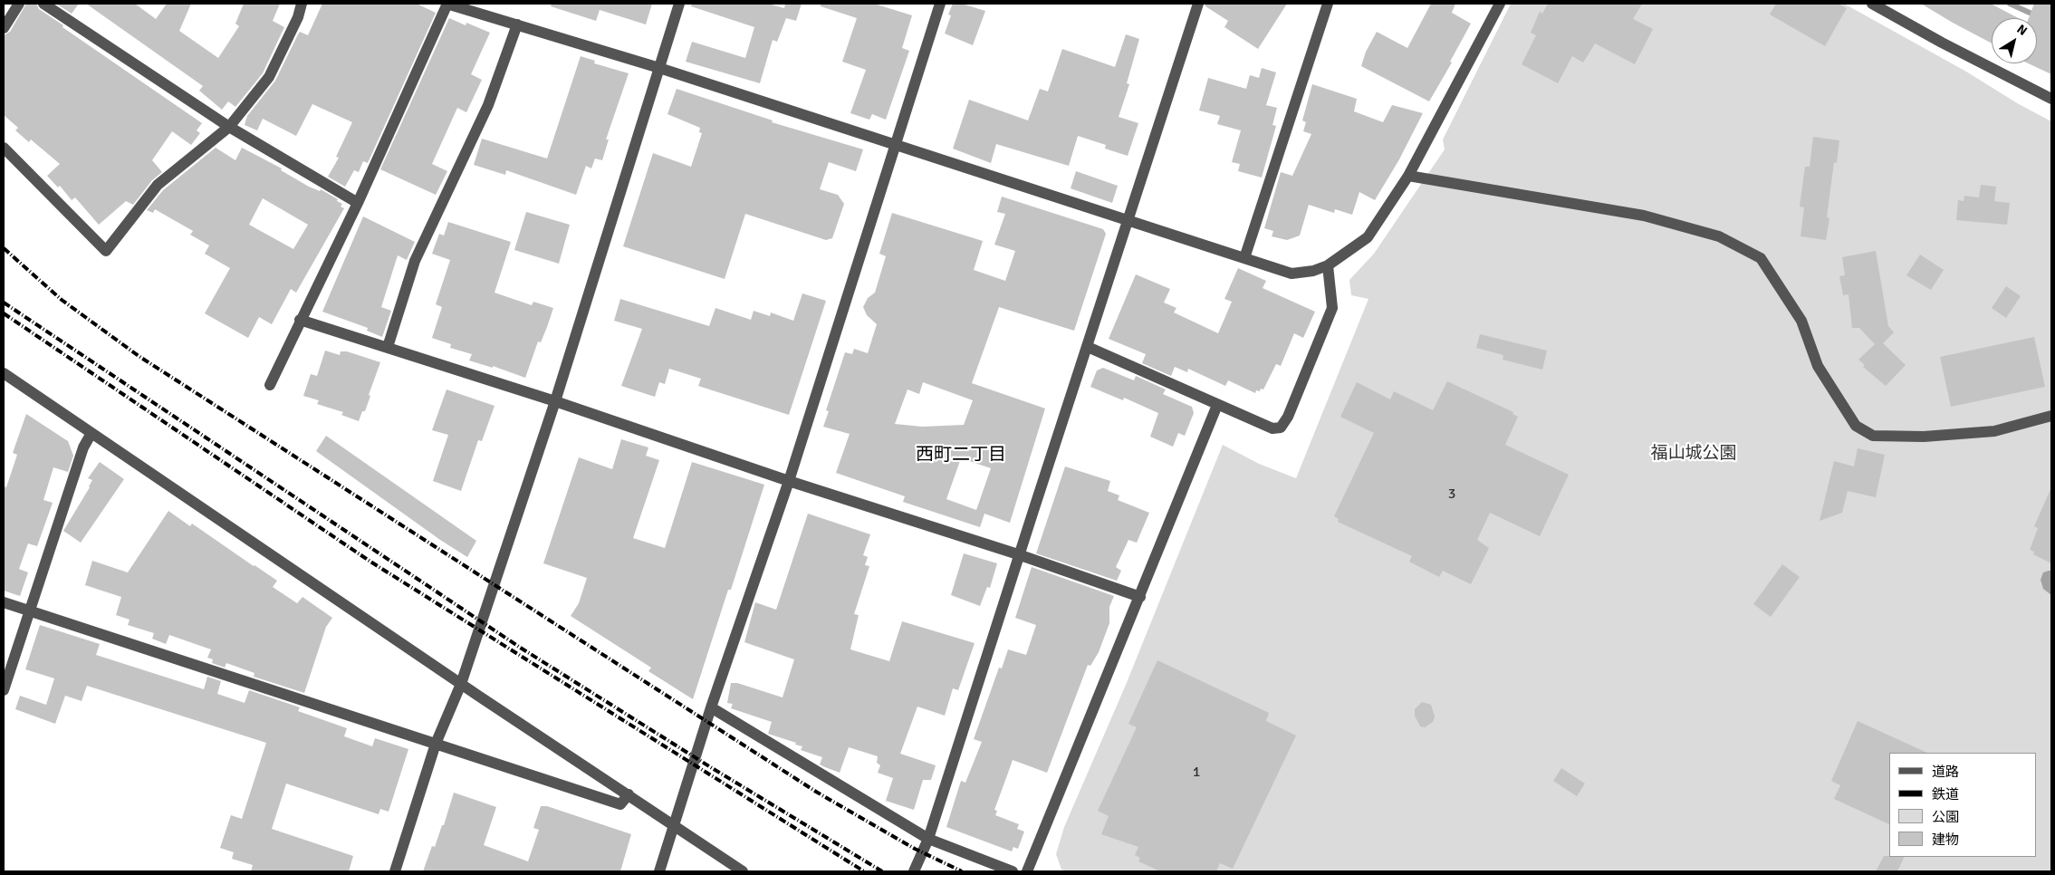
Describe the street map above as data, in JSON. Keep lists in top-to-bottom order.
{
  "districts": ["西町二丁目"],
  "parks": ["福山城公園"],
  "house_numbers": ["3", "1"],
  "legend": [
    "道路",
    "鉄道",
    "公園",
    "建物"
  ],
  "north": "top right"
}
